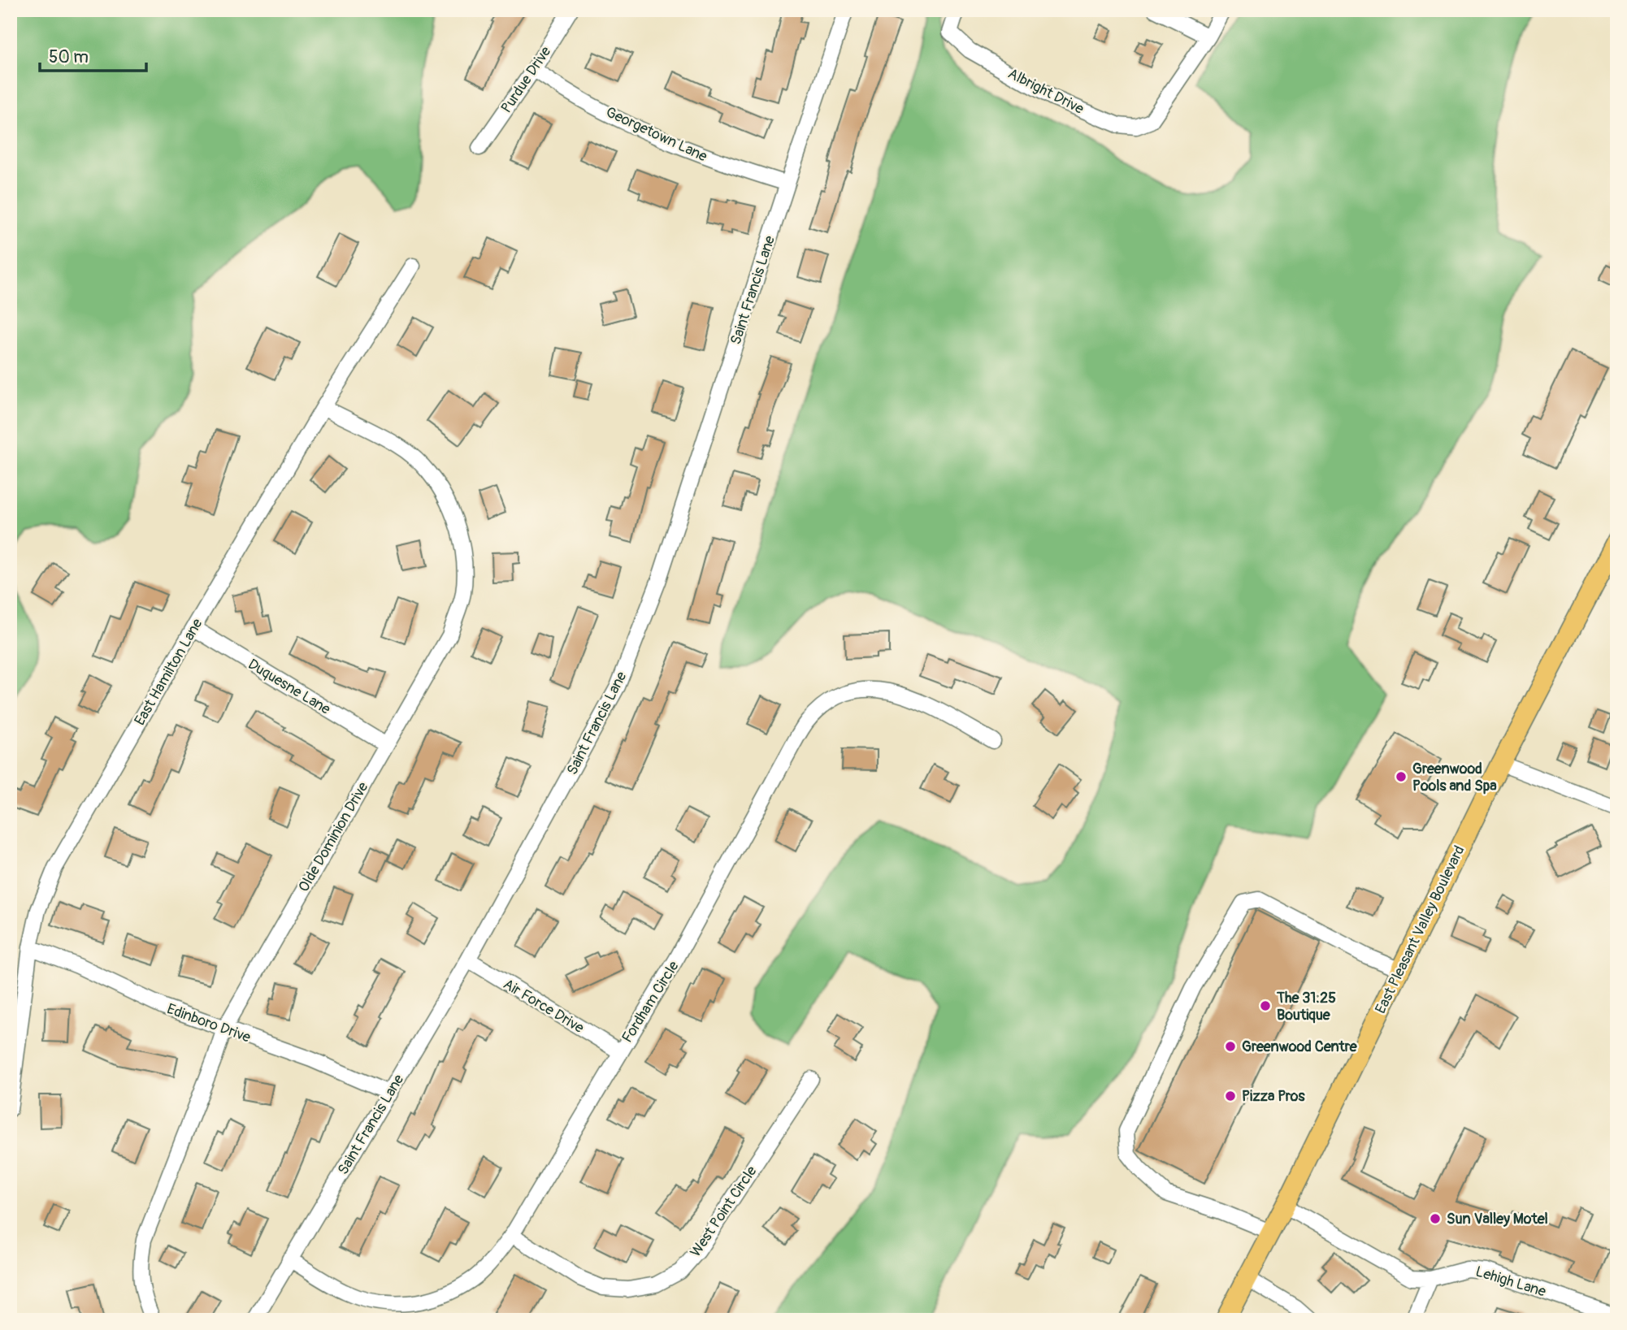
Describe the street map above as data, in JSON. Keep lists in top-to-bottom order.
{
  "streets": {
    "main road": ["East Pleasant Valley Boulevard"],
    "street": [
      "Purdue Drive",
      "Albright Drive",
      "Georgetown Lane",
      "Saint Francis Lane",
      "East Hamilton Lane",
      "Duquesne Lane",
      "Olde Dominion Drive",
      "Fordham Circle",
      "Air Force Drive",
      "Edinboro Drive",
      "West Point Circle",
      "Lehigh Lane"
    ]
  },
  "crossings": [
    ["Purdue Drive", "Georgetown Lane"],
    ["Georgetown Lane", "Saint Francis Lane"],
    ["Saint Francis Lane", "Fordham Circle"],
    ["Saint Francis Lane", "Air Force Drive"],
    ["Saint Francis Lane", "Edinboro Drive"],
    ["East Hamilton Lane", "Duquesne Lane"],
    ["East Hamilton Lane", "Olde Dominion Drive"],
    ["East Hamilton Lane", "Edinboro Drive"],
    ["Duquesne Lane", "Olde Dominion Drive"],
    ["Olde Dominion Drive", "Edinboro Drive"],
    ["East Pleasant Valley Boulevard", "Lehigh Lane"],
    ["Fordham Circle", "Air Force Drive"],
    ["Fordham Circle", "West Point Circle"]
  ],
  "places": [
    "Greenwood Pools and Spa",
    "The 31:25 Boutique",
    "Greenwood Centre",
    "Pizza Pros",
    "Sun Valley Motel"
  ],
  "scale_bar": "50 m"
}
